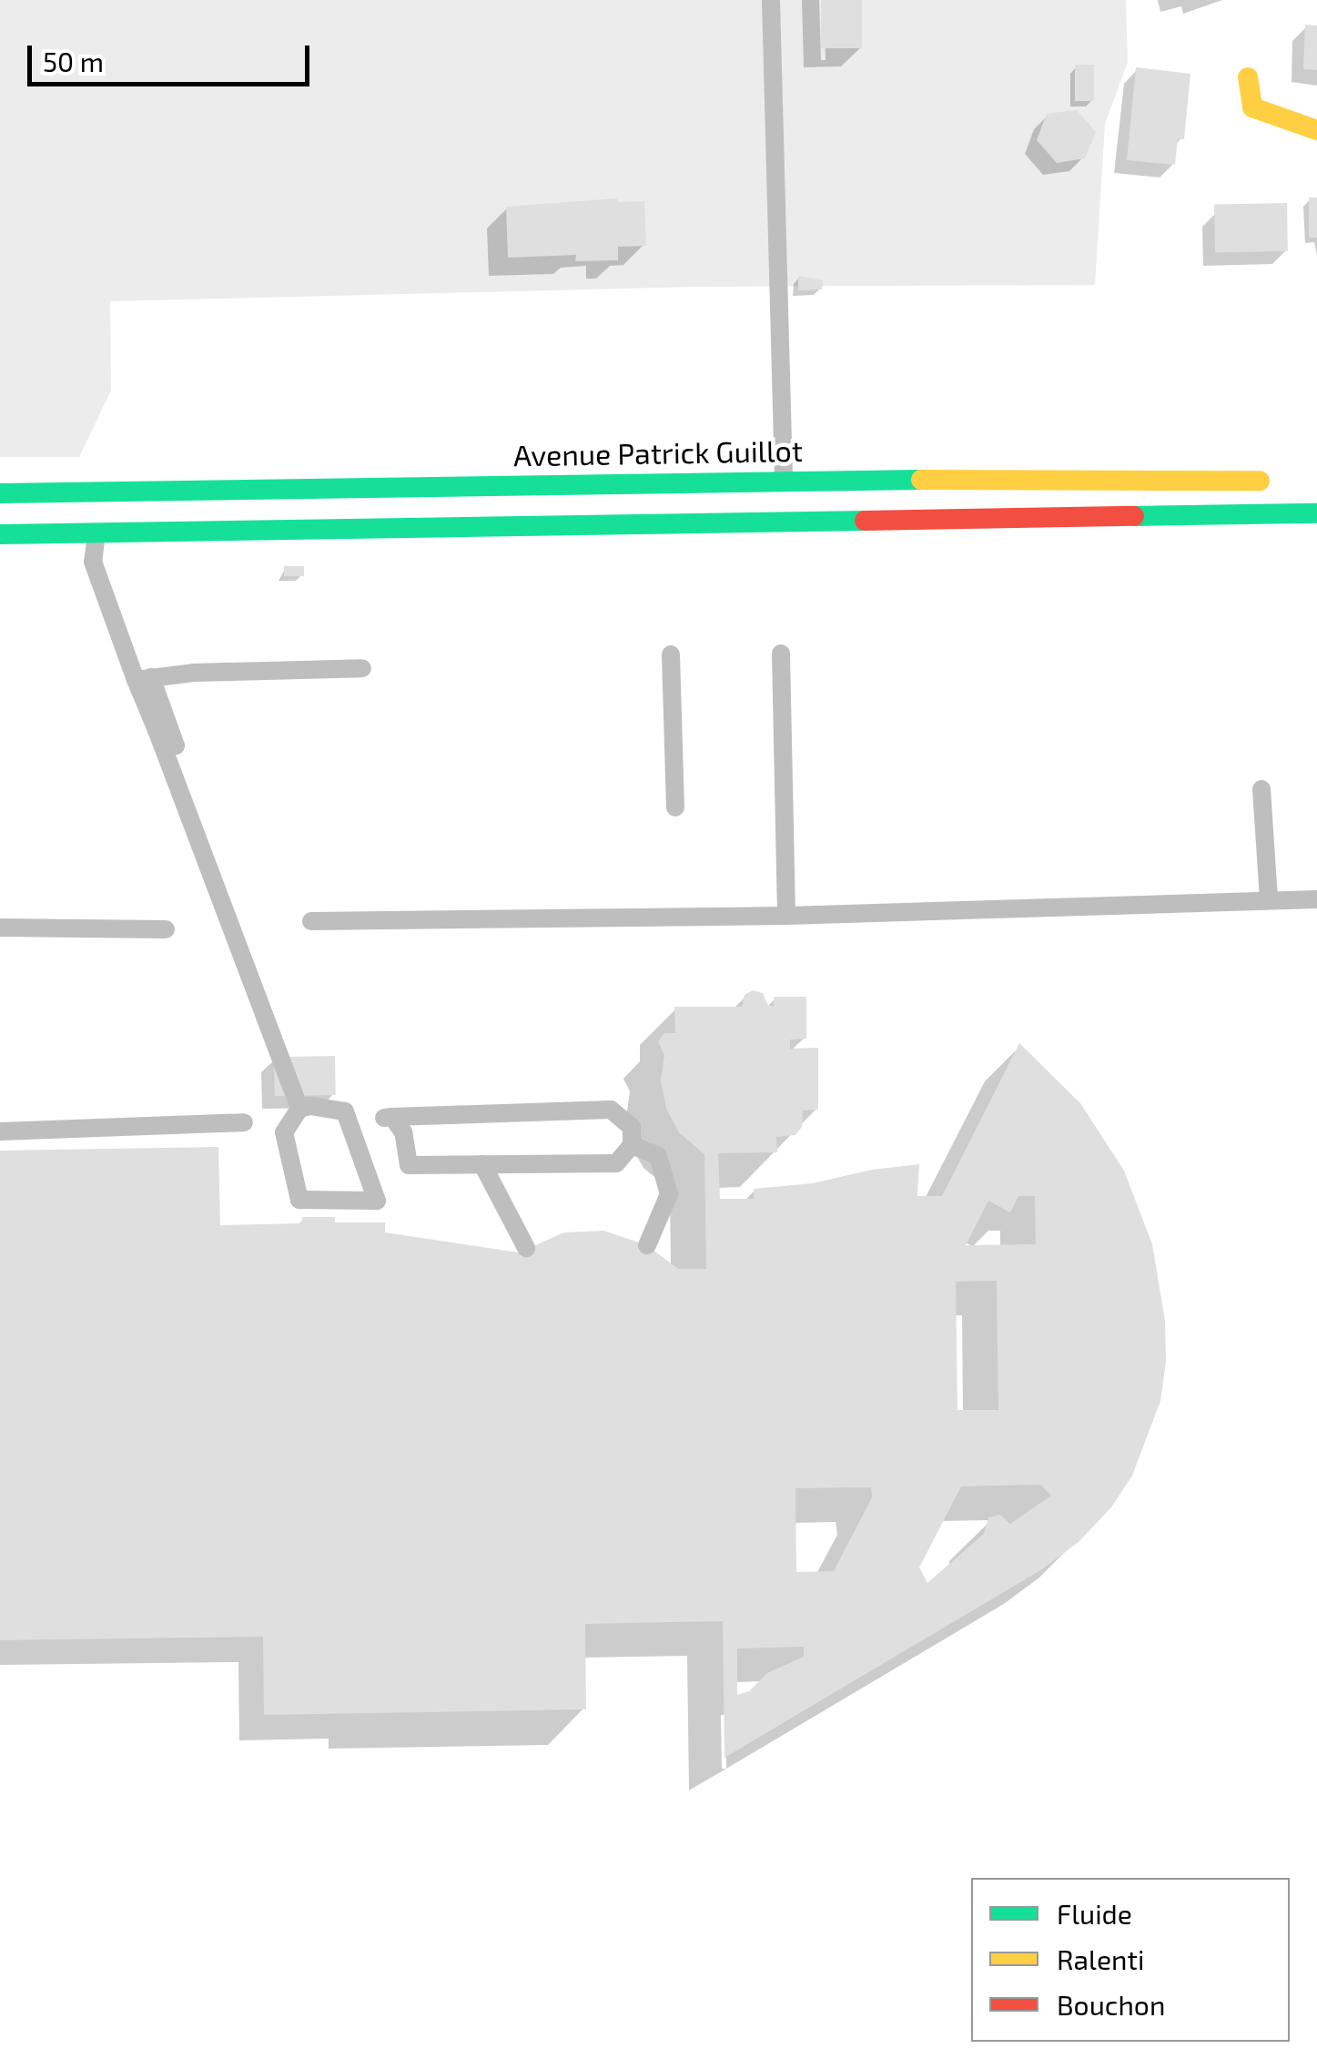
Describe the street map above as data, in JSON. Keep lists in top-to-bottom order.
{
  "streets": {
    "street": ["Avenue Patrick Guillot"]
  },
  "legend": ["Fluide", "Ralenti", "Bouchon"],
  "scale_bar": "50 m"
}
